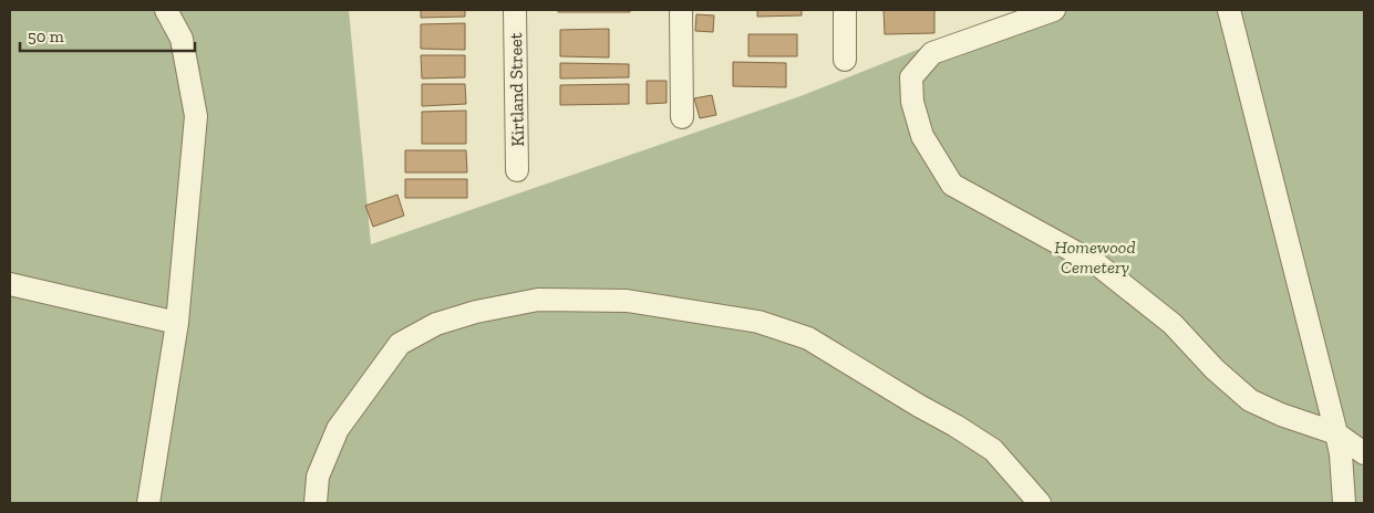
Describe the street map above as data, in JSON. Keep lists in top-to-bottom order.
{
  "streets": {
    "street": ["Kirtland Street"]
  },
  "parks": ["Homewood Cemetery"],
  "scale_bar": "50 m"
}
